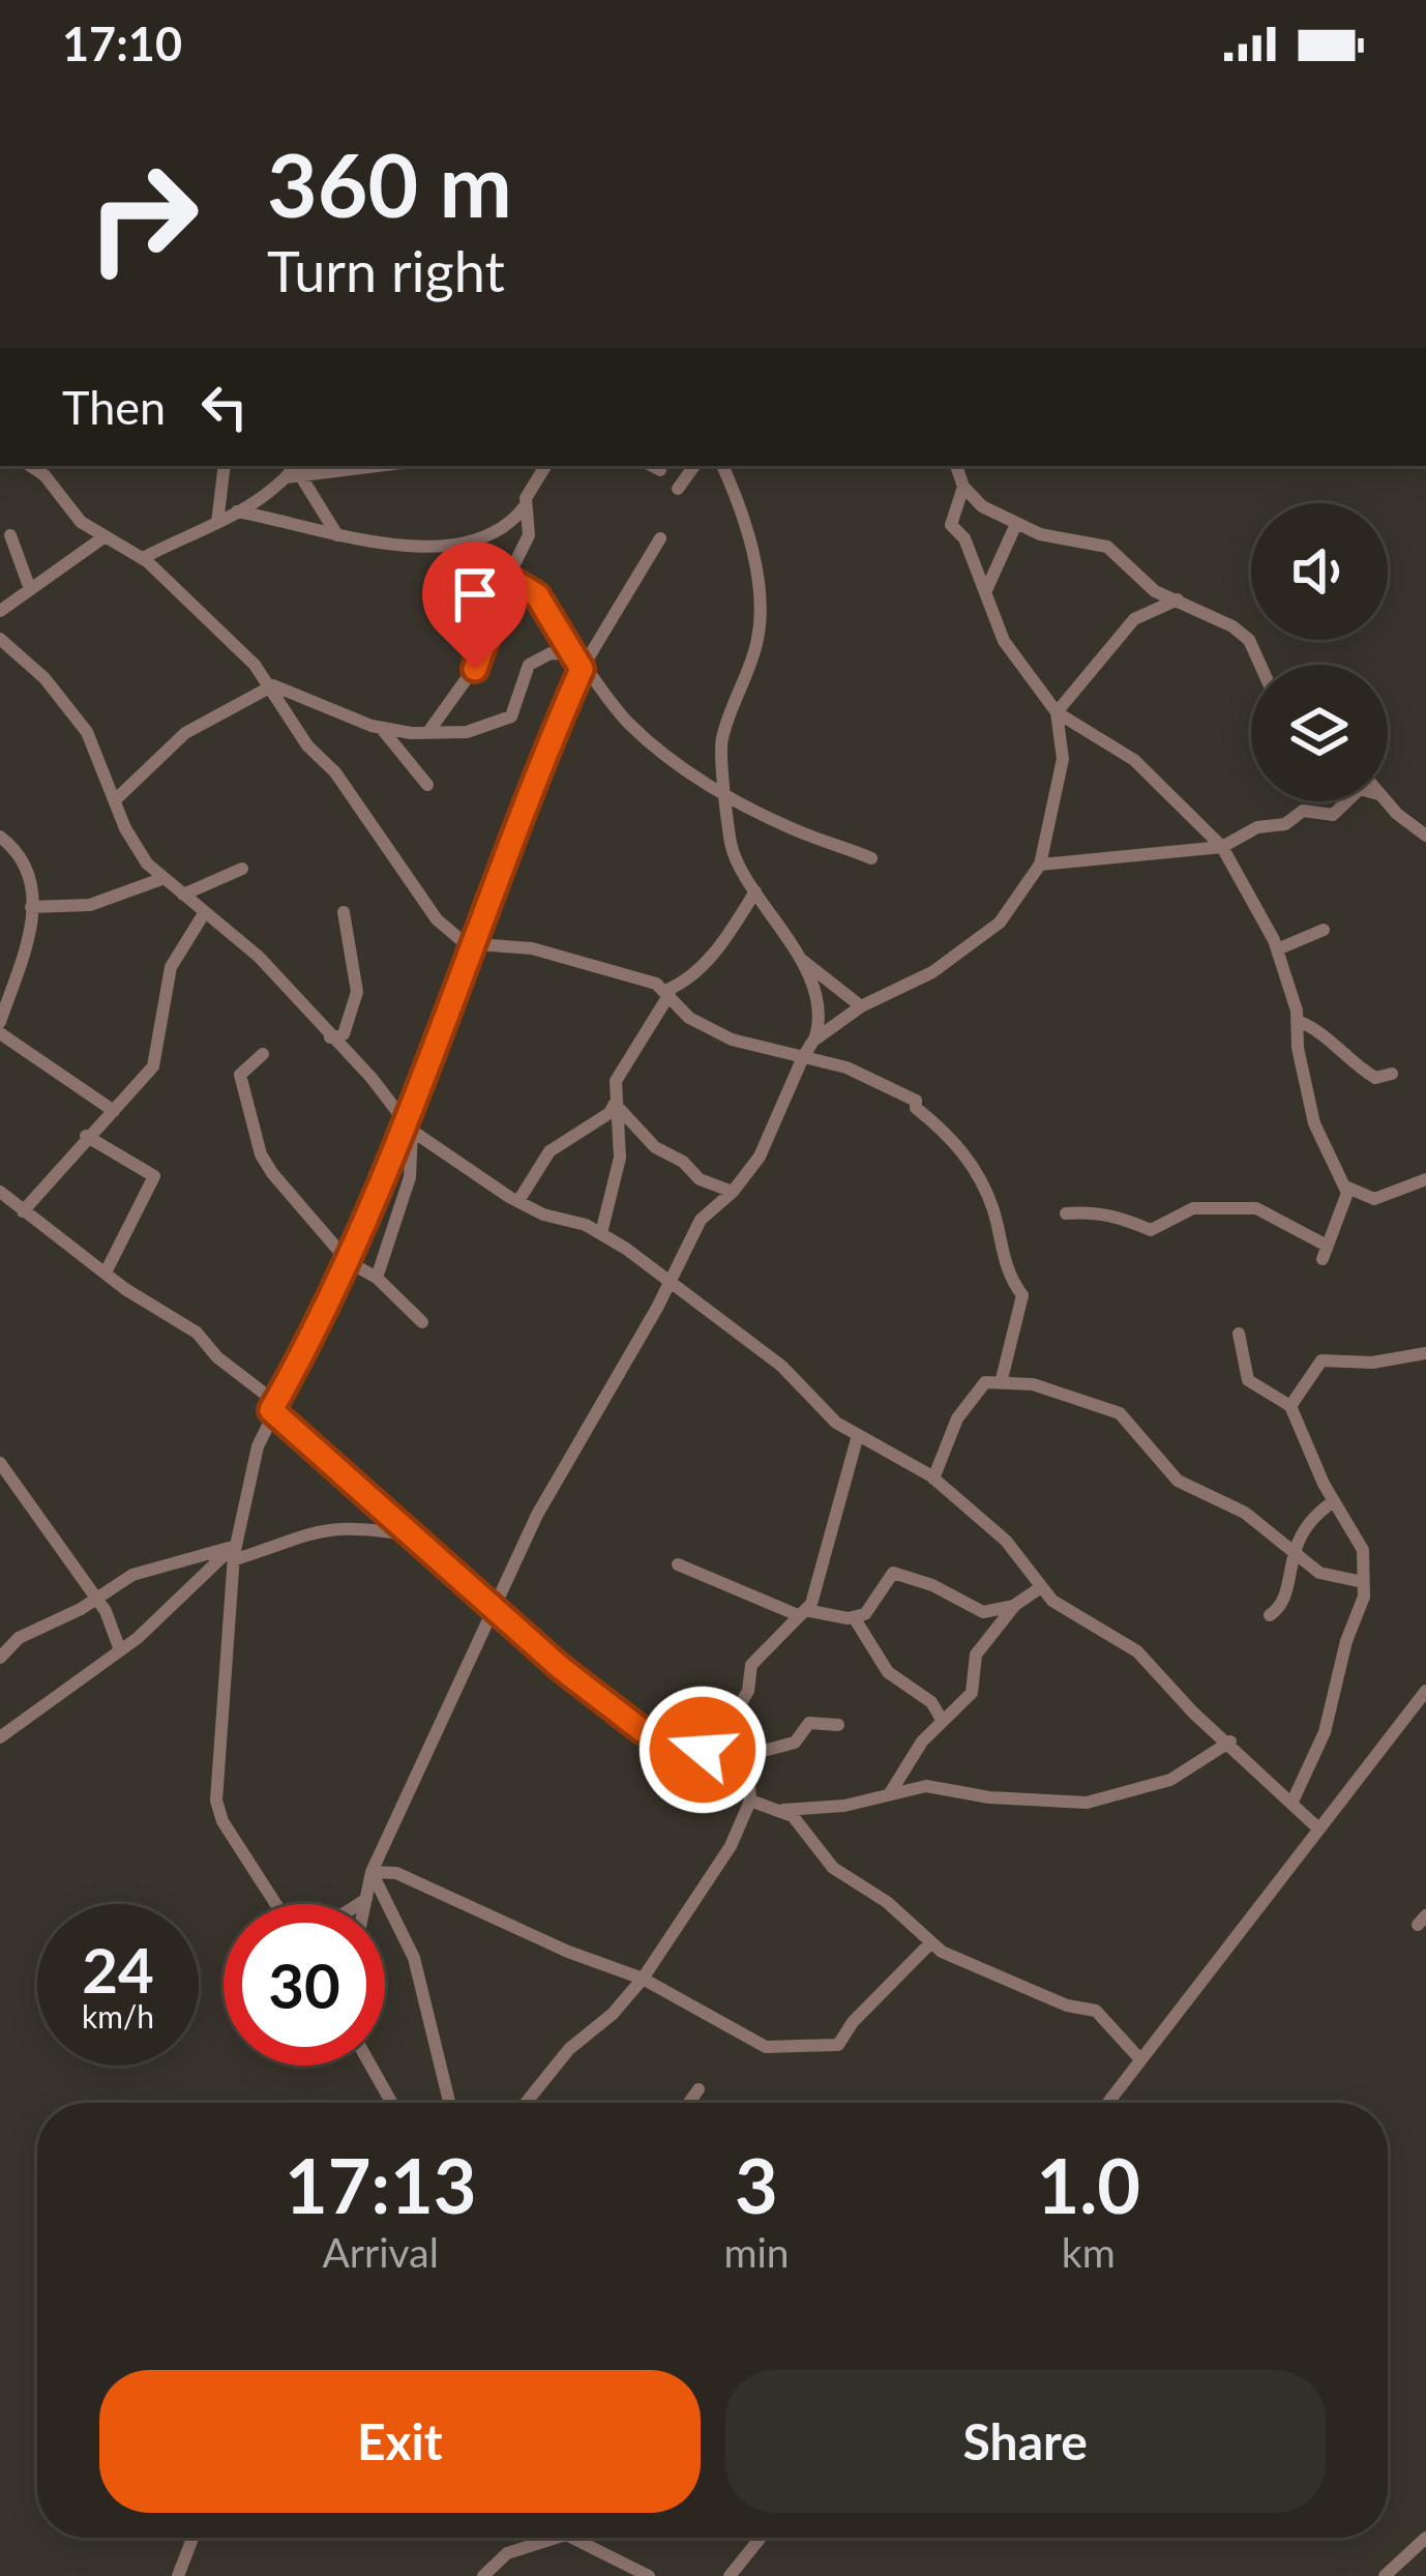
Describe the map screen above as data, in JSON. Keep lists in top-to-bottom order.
{
  "page": {
    "status": "17:10",
    "turn": ["360 m", "Turn right"],
    "then": "Then",
    "speed": "24 km/h",
    "limit": "30",
    "eta": [
      "17:13",
      "Arrival",
      "3",
      "min",
      "1.0",
      "km"
    ],
    "buttons": ["Exit", "Share"]
  }
}
